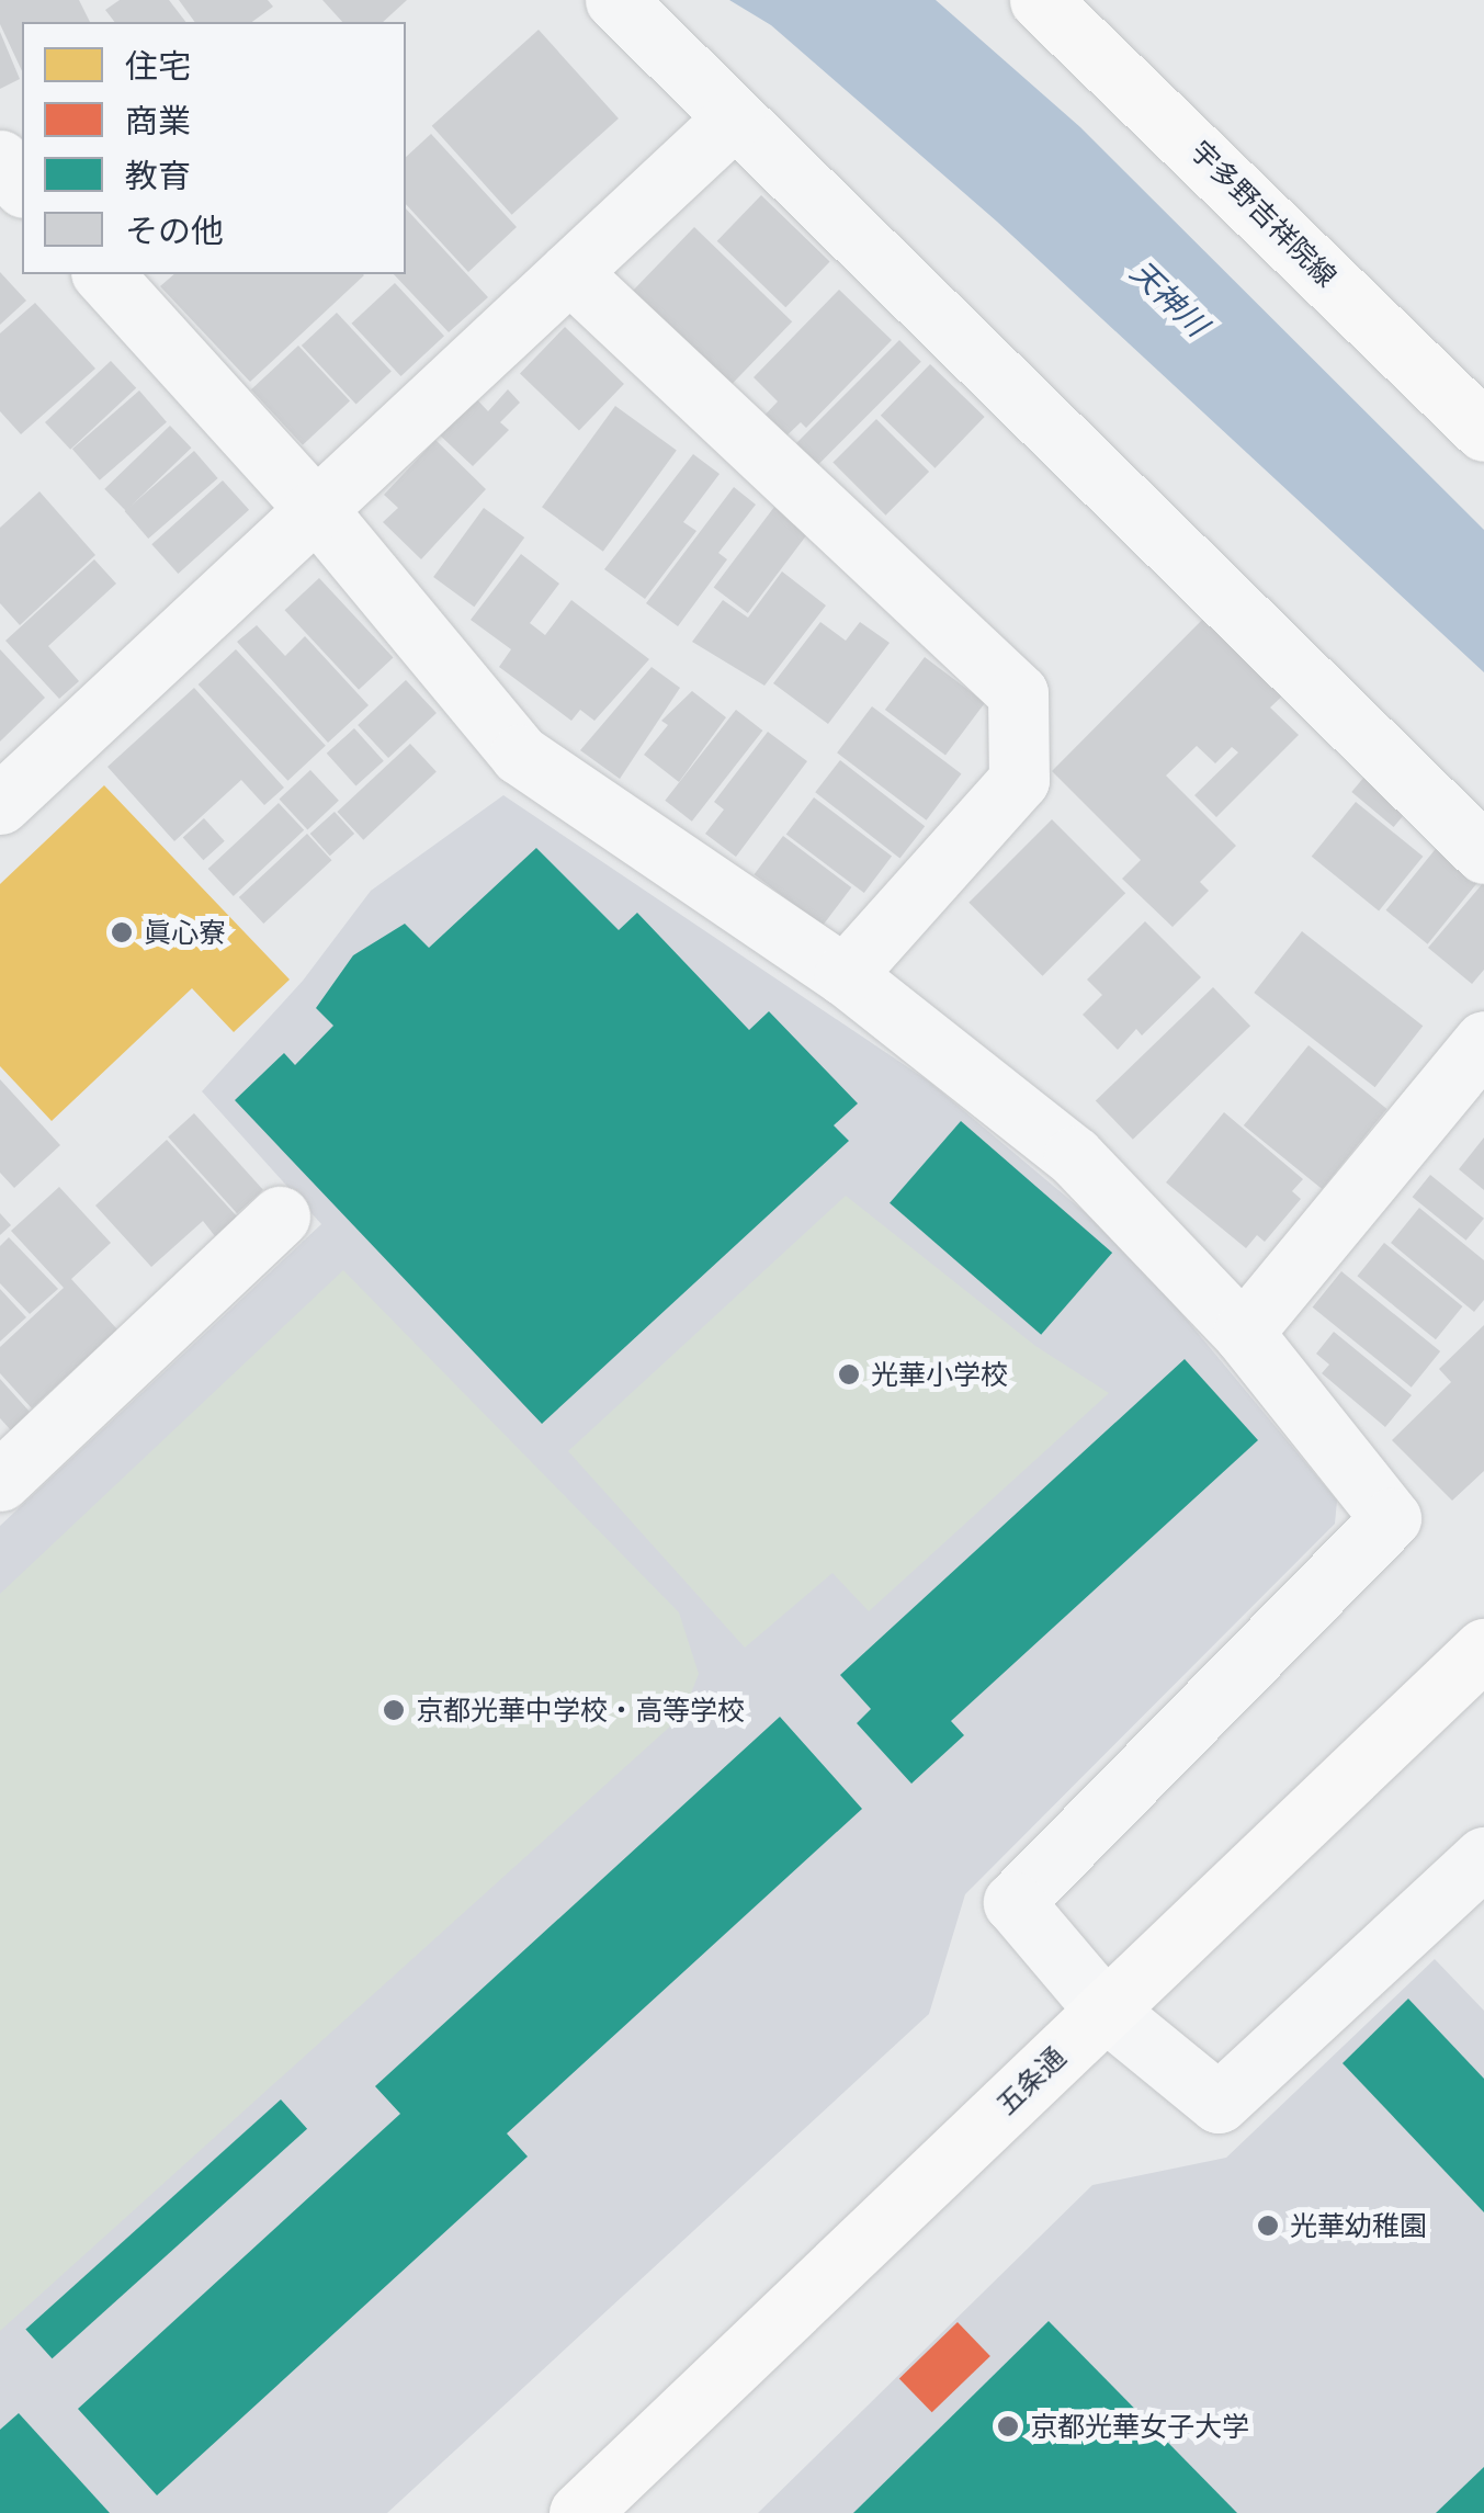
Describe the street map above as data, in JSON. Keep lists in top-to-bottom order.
{
  "streets": {
    "main road": ["宇多野吉祥院線", "五条通"]
  },
  "water": ["天神川"],
  "places": [
    "眞心寮",
    "光華小学校",
    "京都光華中学校・高等学校",
    "光華幼稚園",
    "京都光華女子大学"
  ],
  "legend": [
    "住宅",
    "商業",
    "教育",
    "その他"
  ]
}
